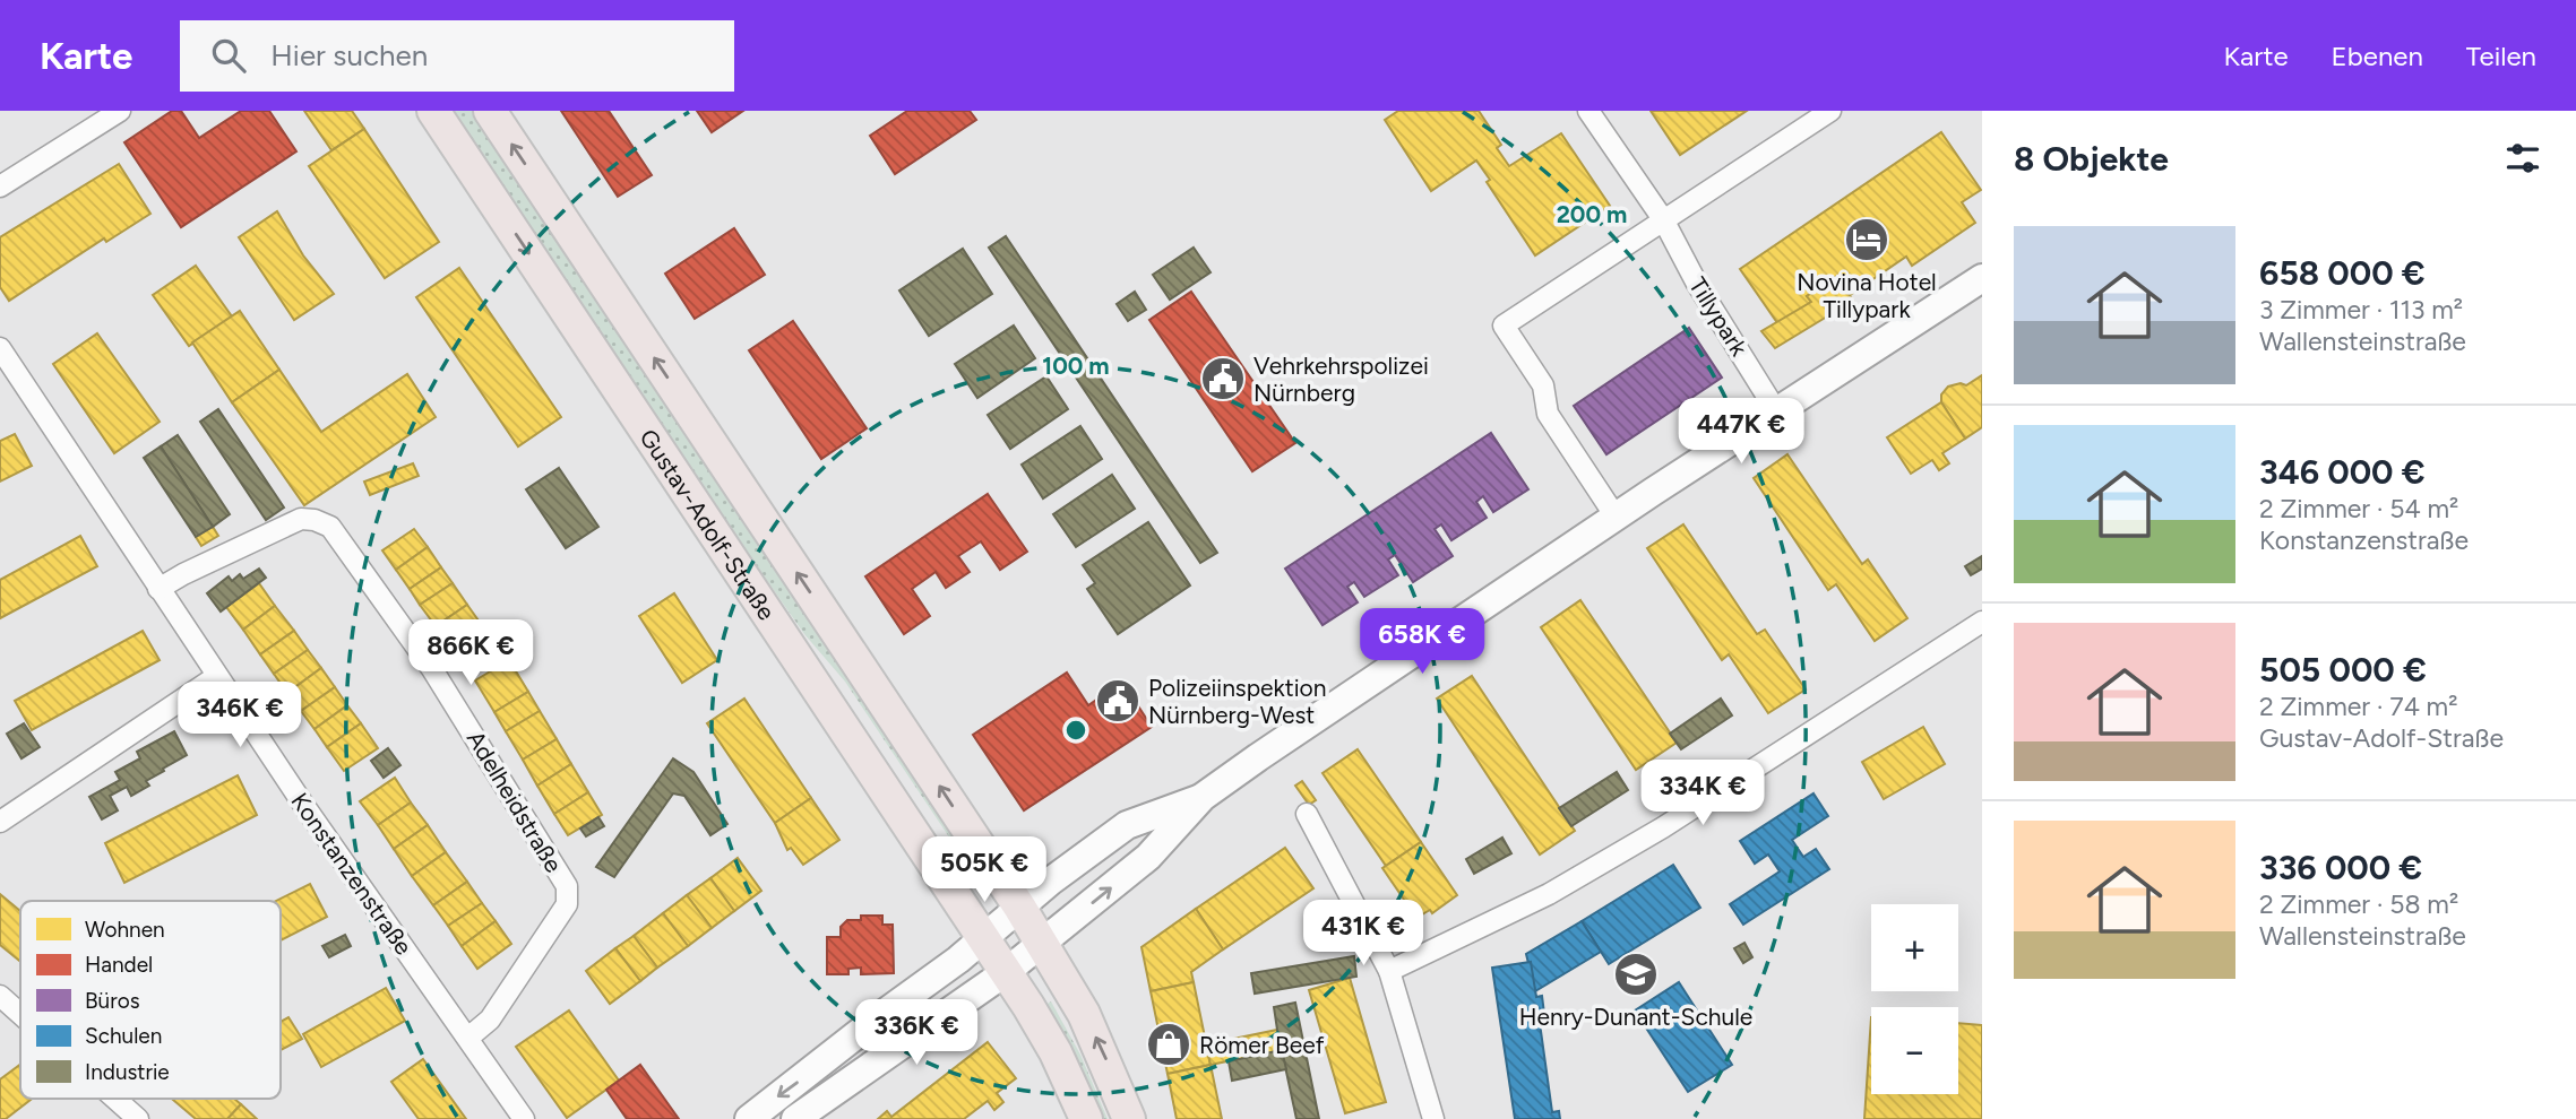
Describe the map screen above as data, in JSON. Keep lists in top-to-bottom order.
{
  "streets": {
    "main road": ["Gustav-Adolf-Straße"],
    "street": ["Tillypark", "Adelheidstraße", "Konstanzenstraße"]
  },
  "crossings": [
    ["Adelheidstraße", "Konstanzenstraße"]
  ],
  "places": {
    "hotel": ["Novina Hotel Tillypark"],
    "public building": ["Vehrkehrspolizei Nürnberg", "Polizeiinspektion Nürnberg-West"],
    "school or university": ["Henry-Dunant-Schule"],
    "shop": ["Römer Beef"]
  },
  "legend": [
    "Wohnen",
    "Handel",
    "Büros",
    "Schulen",
    "Industrie"
  ],
  "page": {
    "header": "Karte",
    "search": "Hier suchen",
    "nav": ["Karte", "Ebenen", "Teilen"],
    "heading": "8 Objekte",
    "list": [
      {
        "name": "658 000 €",
        "note": "3 Zimmer · 113 m² · Wallensteinstraße"
      },
      {
        "name": "346 000 €",
        "note": "2 Zimmer · 54 m² · Konstanzenstraße"
      },
      {
        "name": "505 000 €",
        "note": "2 Zimmer · 74 m² · Gustav-Adolf-Straße"
      },
      {
        "name": "336 000 €",
        "note": "2 Zimmer · 58 m² · Wallensteinstraße"
      }
    ],
    "price": [
      "447K €",
      "658K €",
      "866K €",
      "346K €",
      "334K €",
      "505K €",
      "431K €",
      "336K €"
    ],
    "map_buttons": ["+", "−"]
  },
  "rings": ["200 m", "100 m"]
}
